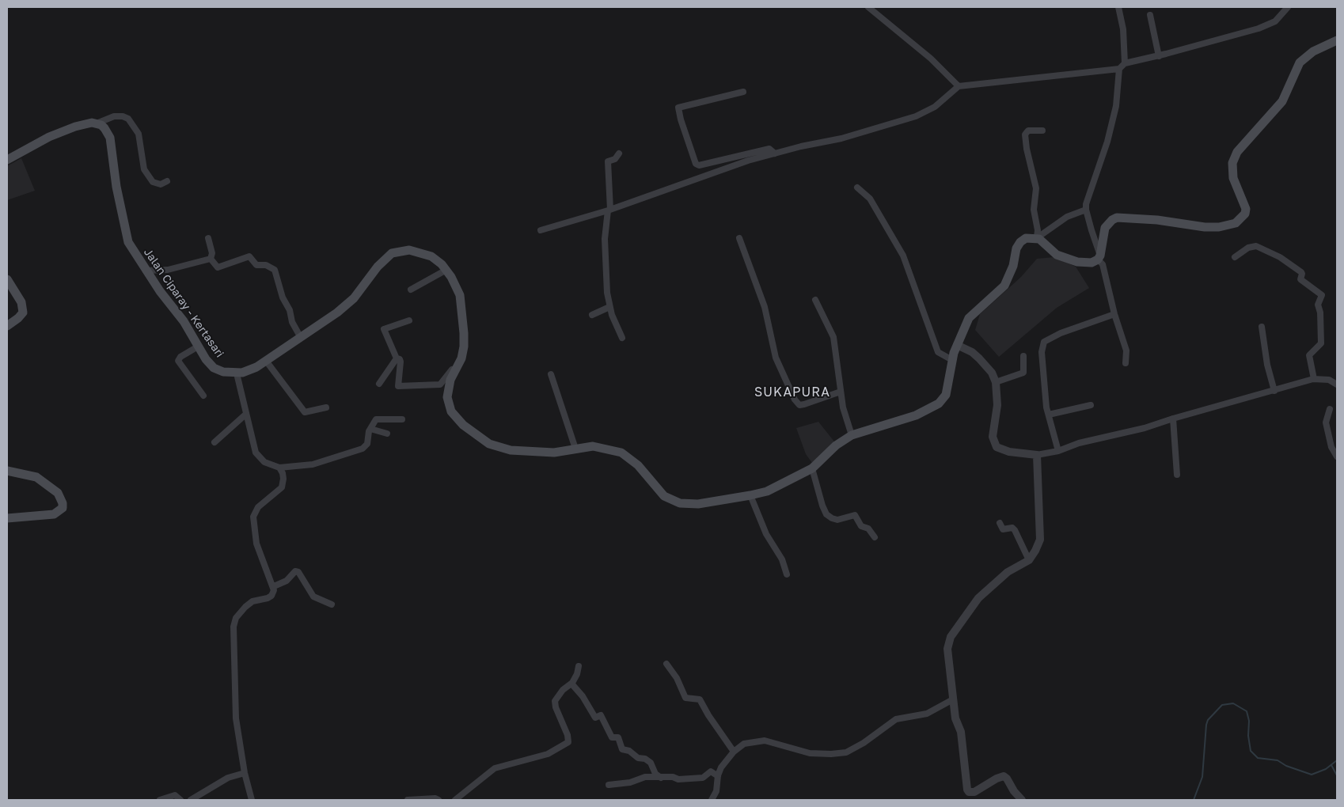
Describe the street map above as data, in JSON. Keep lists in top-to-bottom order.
{
  "streets": {
    "main road": ["Jalan Ciparay - Kertasari"]
  },
  "districts": ["SUKAPURA"]
}
